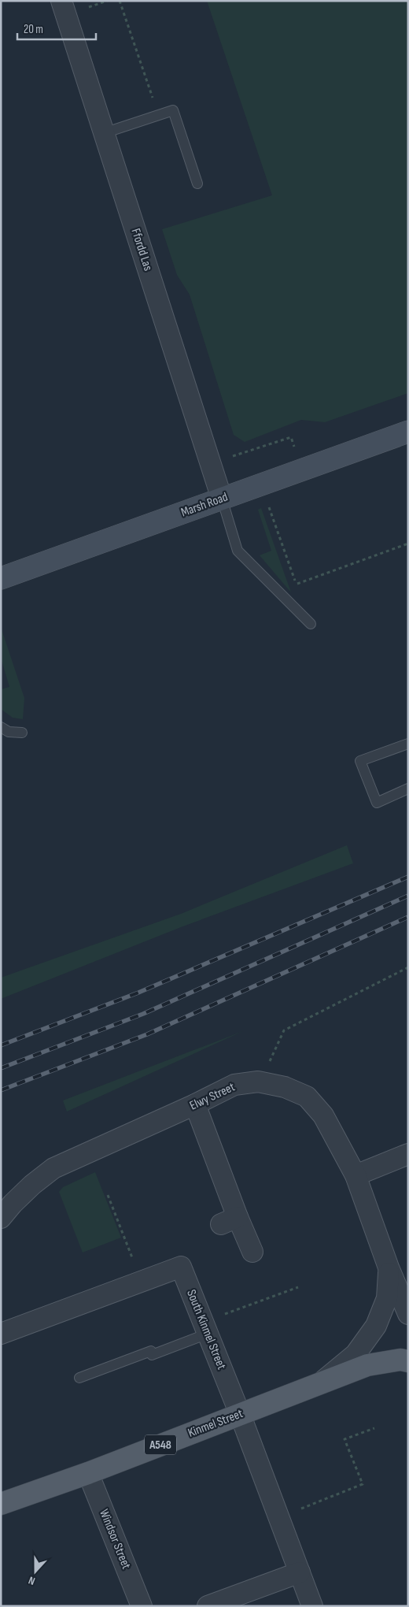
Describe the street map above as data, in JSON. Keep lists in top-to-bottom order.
{
  "streets": {
    "main road": ["Kinmel Street", "A548"],
    "street": [
      "Ffordd Las",
      "Marsh Road",
      "Elwy Street",
      "South Kinmel Street",
      "Windsor Street"
    ]
  },
  "crossings": [
    ["Ffordd Las", "Marsh Road"],
    ["Elwy Street", "Kinmel Street"],
    ["South Kinmel Street", "Kinmel Street"],
    ["Kinmel Street", "Windsor Street"]
  ],
  "scale_bar": "20 m",
  "north": "bottom"
}
